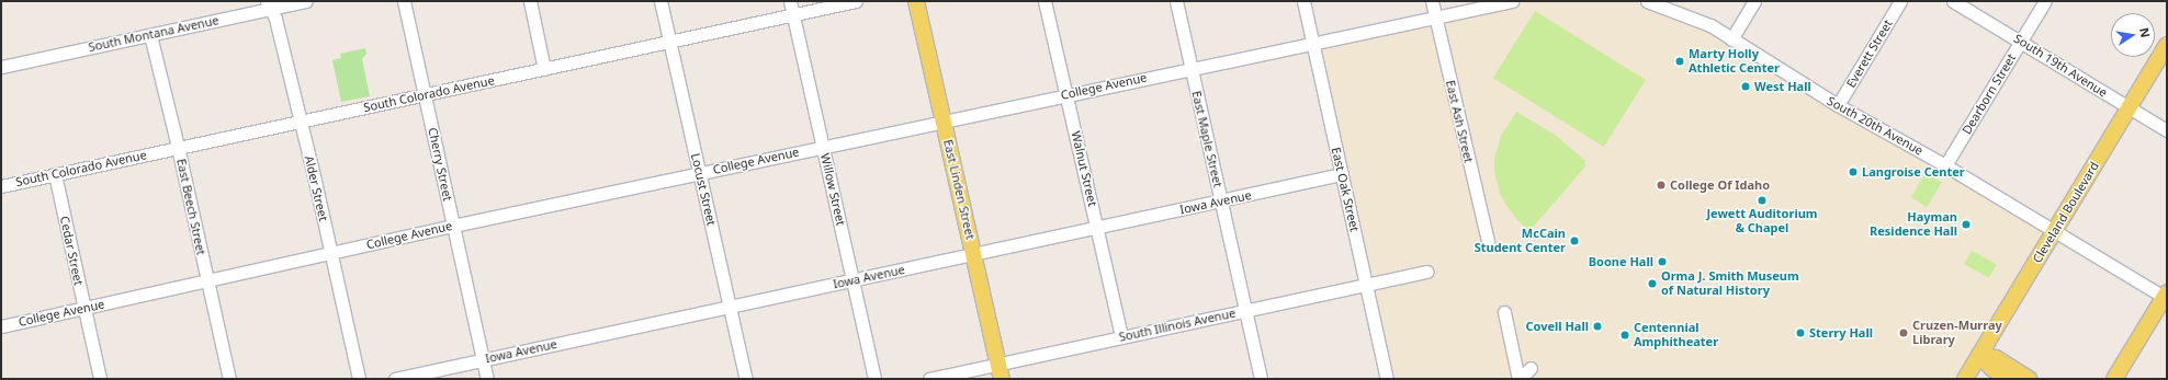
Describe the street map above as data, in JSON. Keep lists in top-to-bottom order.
{
  "streets": {
    "main road": ["East Linden Street", "Cleveland Boulevard"],
    "street": [
      "South Montana Avenue",
      "Everett Street",
      "South 19th Avenue",
      "College Avenue",
      "South Colorado Avenue",
      "Dearborn Street",
      "East Ash Street",
      "South 20th Avenue",
      "East Maple Street",
      "Cherry Street",
      "Walnut Street",
      "Alder Street",
      "Locust Street",
      "Willow Street",
      "East Oak Street",
      "Iowa Avenue",
      "East Beech Street",
      "Cedar Street",
      "South Illinois Avenue"
    ]
  },
  "crossings": [
    ["South Montana Avenue", "Alder Street"],
    ["South Montana Avenue", "East Beech Street"],
    ["Everett Street", "South 20th Avenue"],
    ["South 19th Avenue", "Dearborn Street"],
    ["South 19th Avenue", "Cleveland Boulevard"],
    ["College Avenue", "East Ash Street"],
    ["College Avenue", "East Maple Street"],
    ["College Avenue", "Cherry Street"],
    ["College Avenue", "Walnut Street"],
    ["College Avenue", "Alder Street"],
    ["College Avenue", "Locust Street"],
    ["College Avenue", "Willow Street"],
    ["College Avenue", "East Linden Street"],
    ["College Avenue", "East Oak Street"],
    ["College Avenue", "East Beech Street"],
    ["College Avenue", "Cedar Street"],
    ["South Colorado Avenue", "Cherry Street"],
    ["South Colorado Avenue", "Alder Street"],
    ["South Colorado Avenue", "Locust Street"],
    ["South Colorado Avenue", "Willow Street"],
    ["South Colorado Avenue", "East Beech Street"],
    ["South Colorado Avenue", "Cedar Street"],
    ["Dearborn Street", "South 20th Avenue"],
    ["South 20th Avenue", "Cleveland Boulevard"],
    ["East Maple Street", "Iowa Avenue"],
    ["East Maple Street", "South Illinois Avenue"],
    ["Cherry Street", "Iowa Avenue"],
    ["Walnut Street", "Iowa Avenue"],
    ["Walnut Street", "South Illinois Avenue"],
    ["Locust Street", "Iowa Avenue"],
    ["Willow Street", "Iowa Avenue"],
    ["East Linden Street", "Iowa Avenue"],
    ["East Linden Street", "South Illinois Avenue"],
    ["East Oak Street", "Iowa Avenue"],
    ["East Oak Street", "South Illinois Avenue"]
  ],
  "places": [
    "Marty Holly Athletic Center",
    "West Hall",
    "Langroise Center",
    "College Of Idaho",
    "Jewett Auditorium & Chapel",
    "Hayman Residence Hall",
    "McCain Student Center",
    "Boone Hall",
    "Orma J. Smith Museum of Natural History",
    "Covell Hall",
    "Sterry Hall",
    "Cruzen-Murray Library",
    "Centennial Amphitheater"
  ],
  "north": "right"
}
